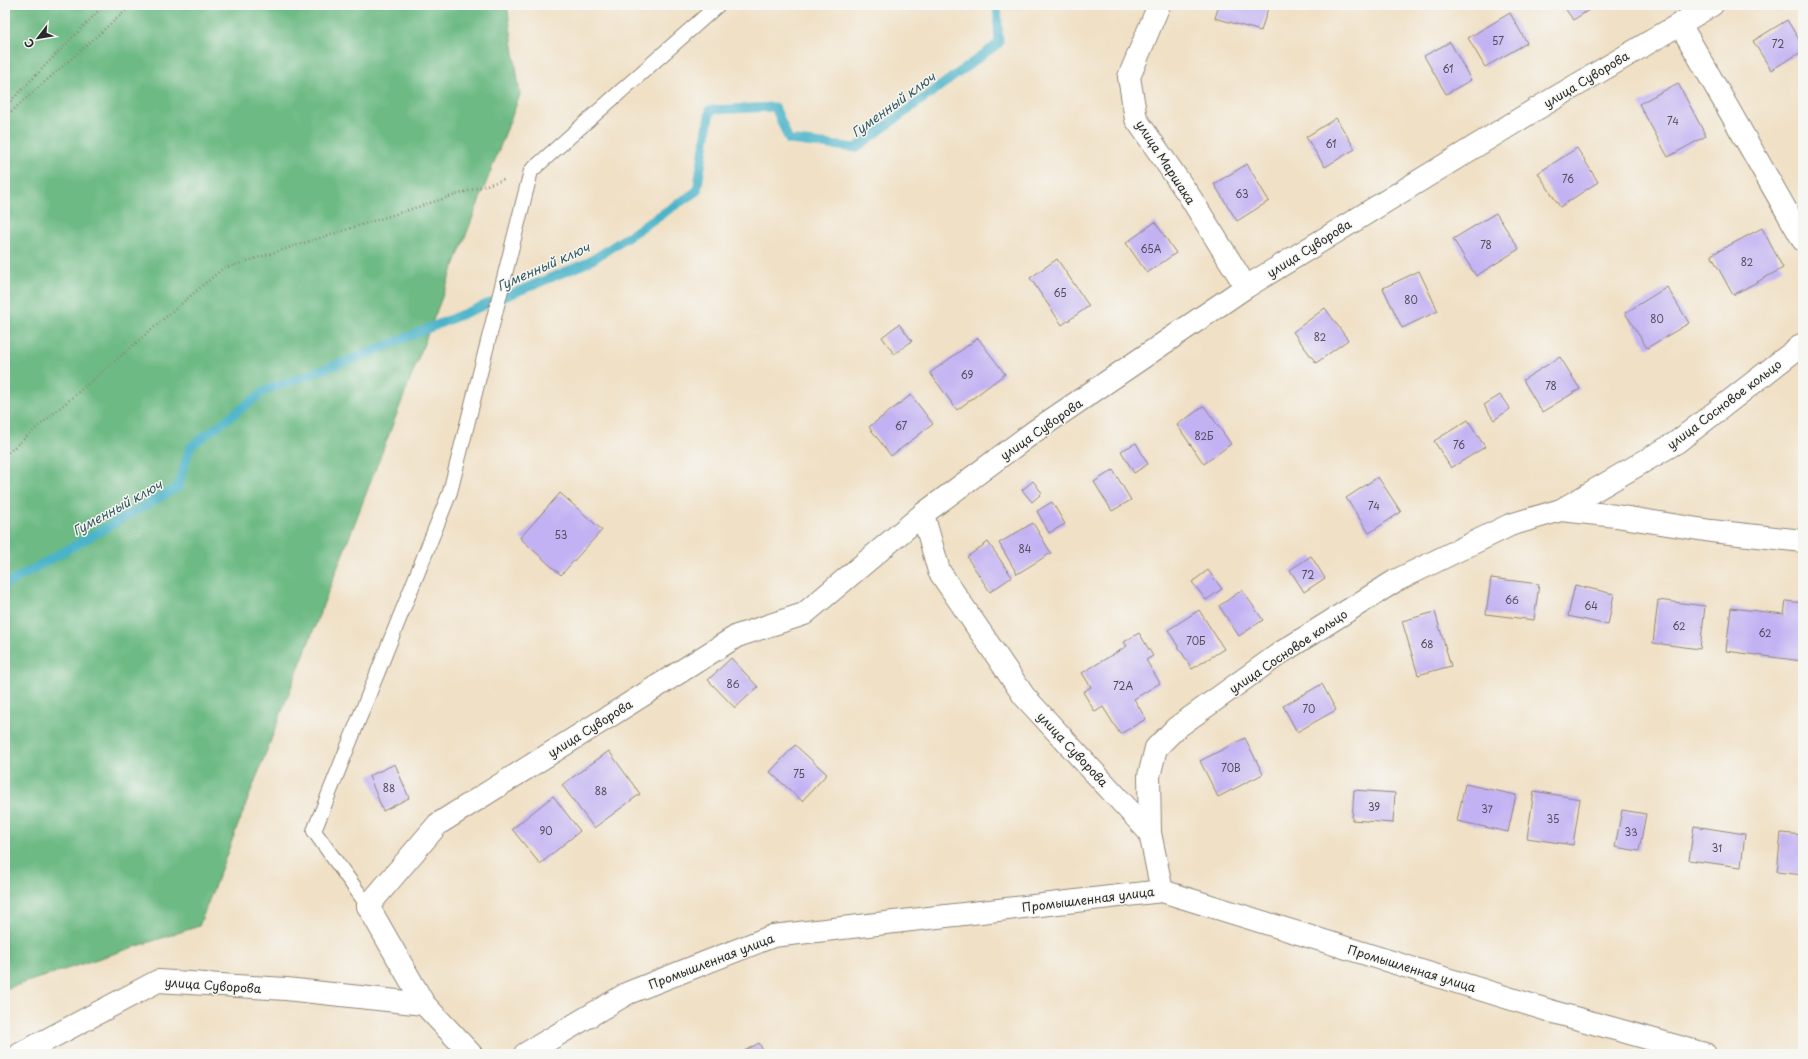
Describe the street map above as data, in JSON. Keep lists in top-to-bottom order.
{
  "streets": {
    "street": [
      "улица Суворова",
      "улица Маршака",
      "улица Сосновое кольцо",
      "Промышленная улица"
    ]
  },
  "crossings": [
    ["улица Суворова", "улица Маршака"],
    ["улица Суворова", "улица Сосновое кольцо"],
    ["улица Сосновое кольцо", "Промышленная улица"]
  ],
  "water": ["Гуменный ключ"],
  "house_numbers": [
    "57",
    "72",
    "61",
    "74",
    "61",
    "76",
    "63",
    "78",
    "65А",
    "82",
    "65",
    "80",
    "80",
    "82",
    "69",
    "78",
    "67",
    "82Б",
    "76",
    "74",
    "53",
    "84",
    "72",
    "66",
    "64",
    "62",
    "62",
    "70Б",
    "68",
    "86",
    "72А",
    "70",
    "70В",
    "75",
    "88",
    "88",
    "39",
    "37",
    "35",
    "90",
    "33",
    "31"
  ],
  "north": "bottom left"
}
